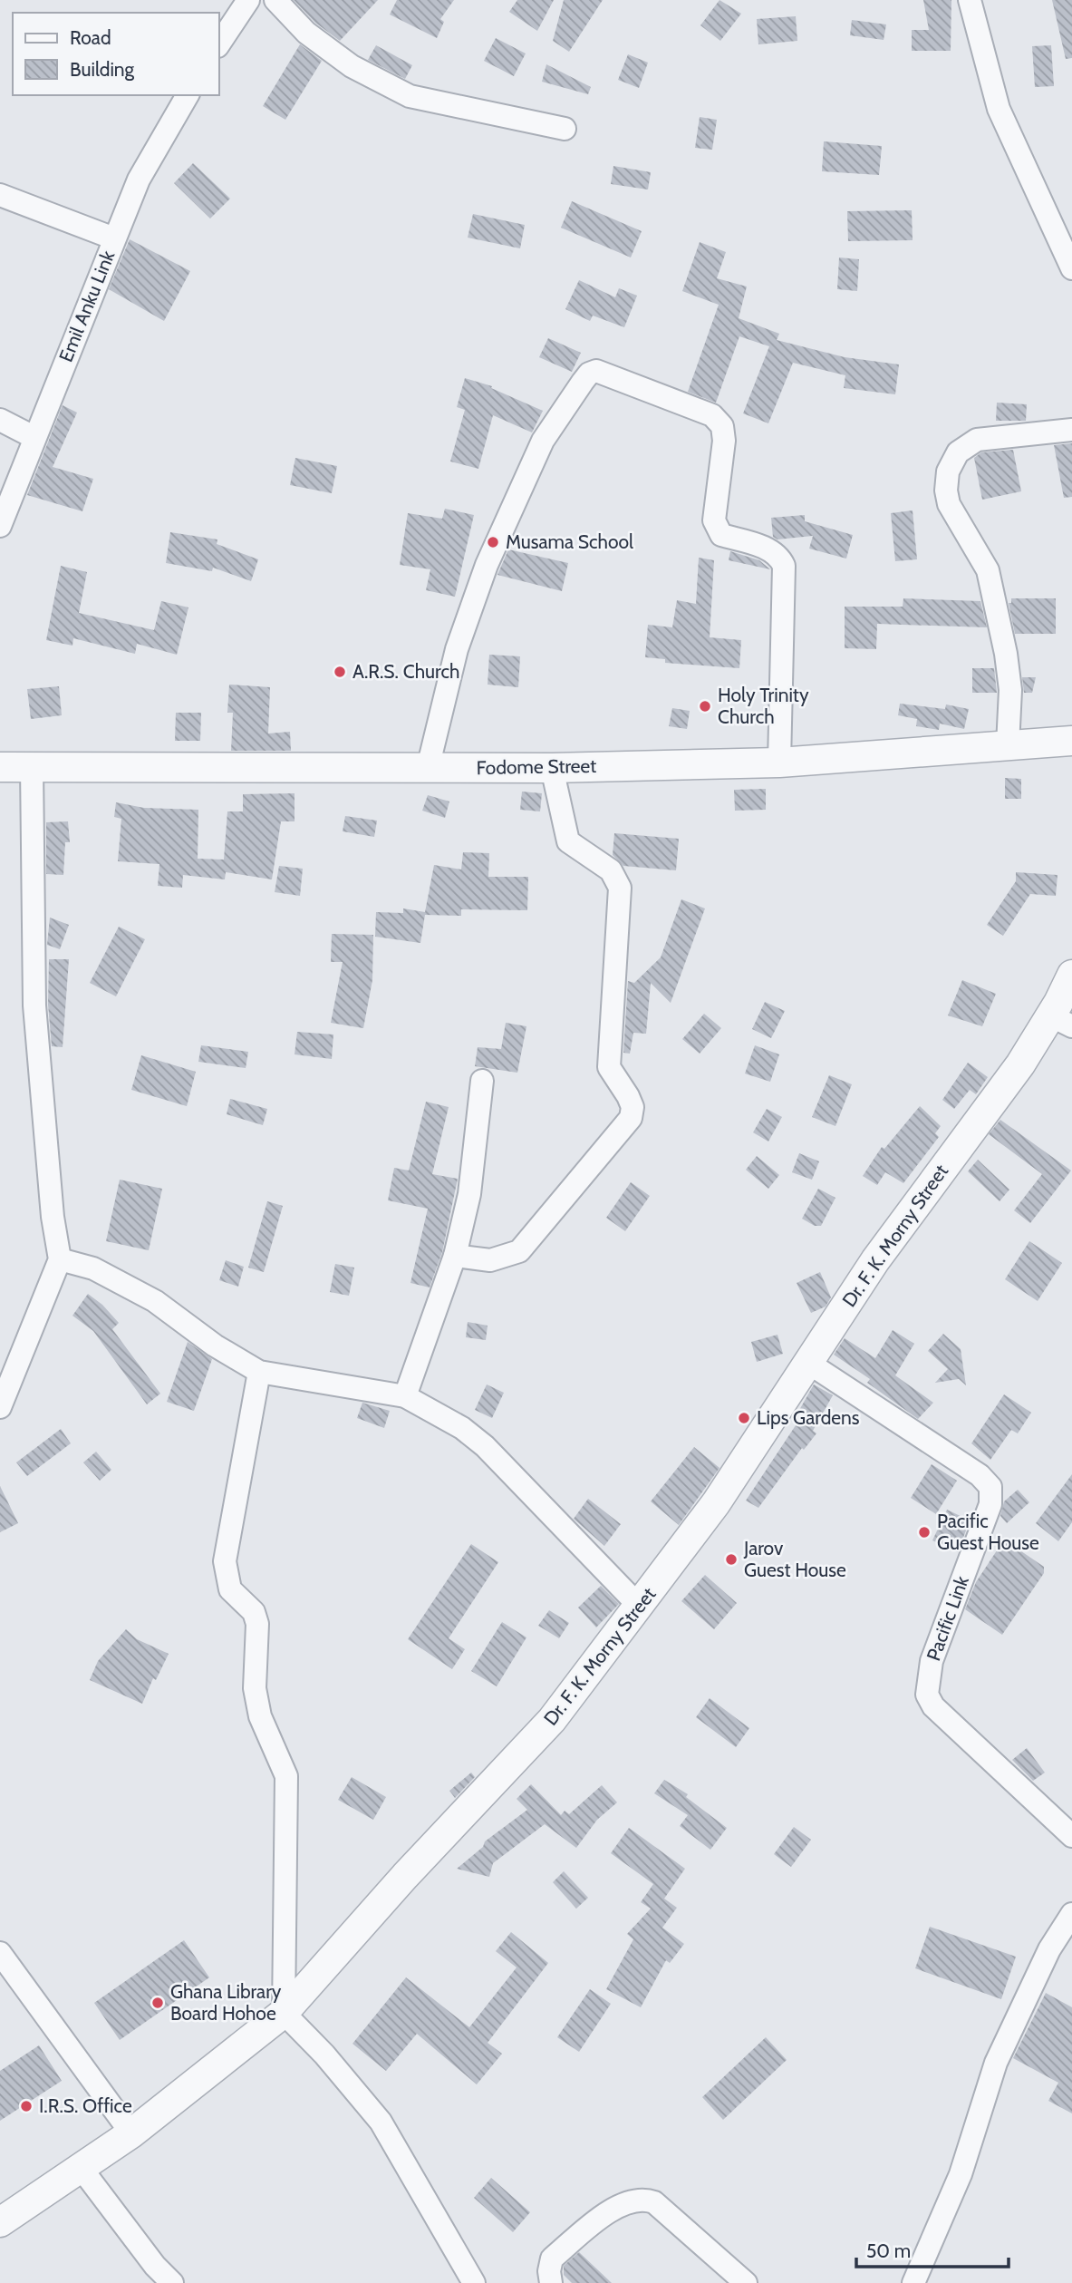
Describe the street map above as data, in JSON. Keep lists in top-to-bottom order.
{
  "streets": {
    "street": [
      "Emil Anku Link",
      "Fodome Street",
      "Dr. F. K. Morny Street",
      "Pacific Link"
    ]
  },
  "crossings": [
    ["Dr. F. K. Morny Street", "Pacific Link"]
  ],
  "places": [
    "Musama School",
    "A.R.S. Church",
    "Holy Trinity Church",
    "Lips Gardens",
    "Pacific Guest House",
    "Jarov Guest House",
    "Ghana Library Board Hohoe",
    "I.R.S. Office"
  ],
  "legend": ["Road", "Building"],
  "scale_bar": "50 m"
}
